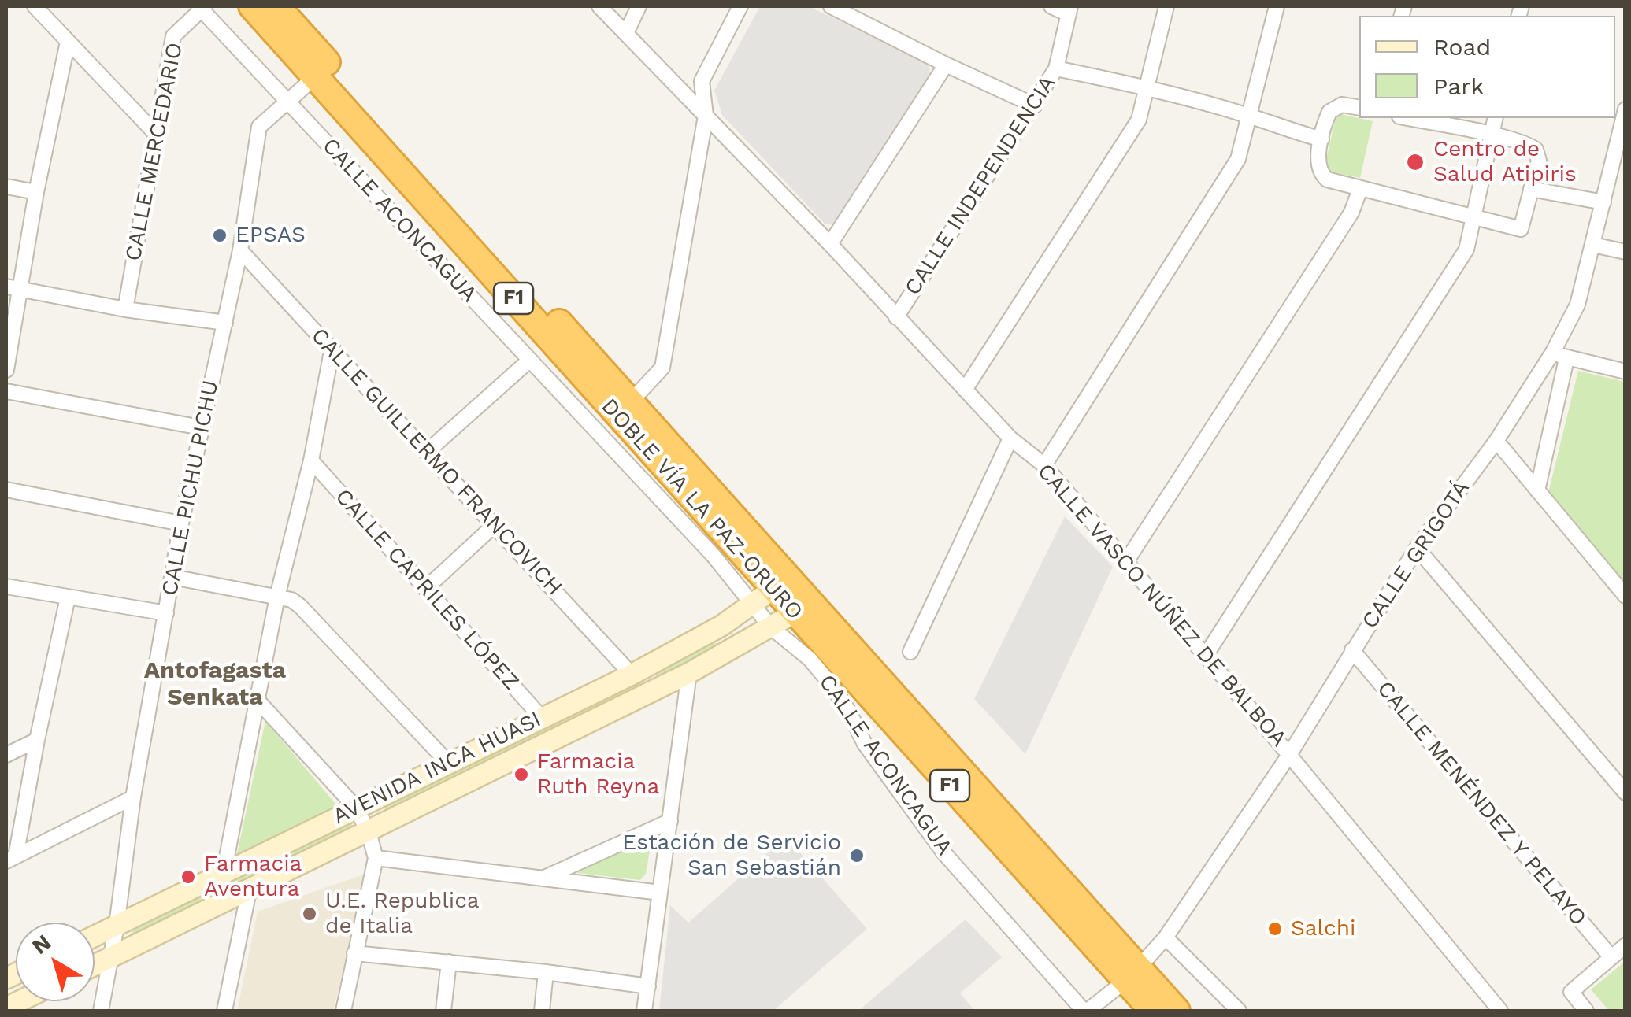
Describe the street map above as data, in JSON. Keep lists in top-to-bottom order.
{
  "streets": {
    "highway": ["F1", "DOBLE VÍA LA PAZ-ORURO"],
    "street": [
      "CALLE MERCEDARIO",
      "CALLE INDEPENDENCIA",
      "CALLE ACONCAGUA",
      "CALLE GUILLERMO FRANCOVICH",
      "CALLE PICHU PICHU",
      "CALLE GRIGOTÁ",
      "CALLE CAPRILES LÓPEZ",
      "CALLE VASCO NÚÑEZ DE BALBOA",
      "AVENIDA INCA HUASI",
      "CALLE MENÉNDEZ Y PELAYO"
    ]
  },
  "crossings": [
    ["CALLE MERCEDARIO", "CALLE ACONCAGUA"],
    ["CALLE INDEPENDENCIA", "CALLE VASCO NÚÑEZ DE BALBOA"],
    ["CALLE ACONCAGUA", "CALLE PICHU PICHU"],
    ["CALLE ACONCAGUA", "DOBLE VÍA LA PAZ-ORURO"],
    ["CALLE ACONCAGUA", "CALLE GRIGOTÁ"],
    ["CALLE ACONCAGUA", "AVENIDA INCA HUASI"],
    ["CALLE GUILLERMO FRANCOVICH", "CALLE PICHU PICHU"],
    ["CALLE GUILLERMO FRANCOVICH", "AVENIDA INCA HUASI"],
    ["CALLE PICHU PICHU", "DOBLE VÍA LA PAZ-ORURO"],
    ["CALLE PICHU PICHU", "AVENIDA INCA HUASI"],
    ["DOBLE VÍA LA PAZ-ORURO", "CALLE GRIGOTÁ"],
    ["DOBLE VÍA LA PAZ-ORURO", "AVENIDA INCA HUASI"],
    ["CALLE GRIGOTÁ", "CALLE VASCO NÚÑEZ DE BALBOA"],
    ["CALLE GRIGOTÁ", "CALLE MENÉNDEZ Y PELAYO"],
    ["CALLE CAPRILES LÓPEZ", "AVENIDA INCA HUASI"]
  ],
  "districts": ["Antofagasta Senkata"],
  "places": [
    "Centro de Salud Atipiris",
    "EPSAS",
    "Farmacia Ruth Reyna",
    "Estación de Servicio San Sebastián",
    "Farmacia Aventura",
    "U.E. Republica de Italia",
    "Salchi"
  ],
  "legend": ["Road", "Park"],
  "north": "top left"
}
